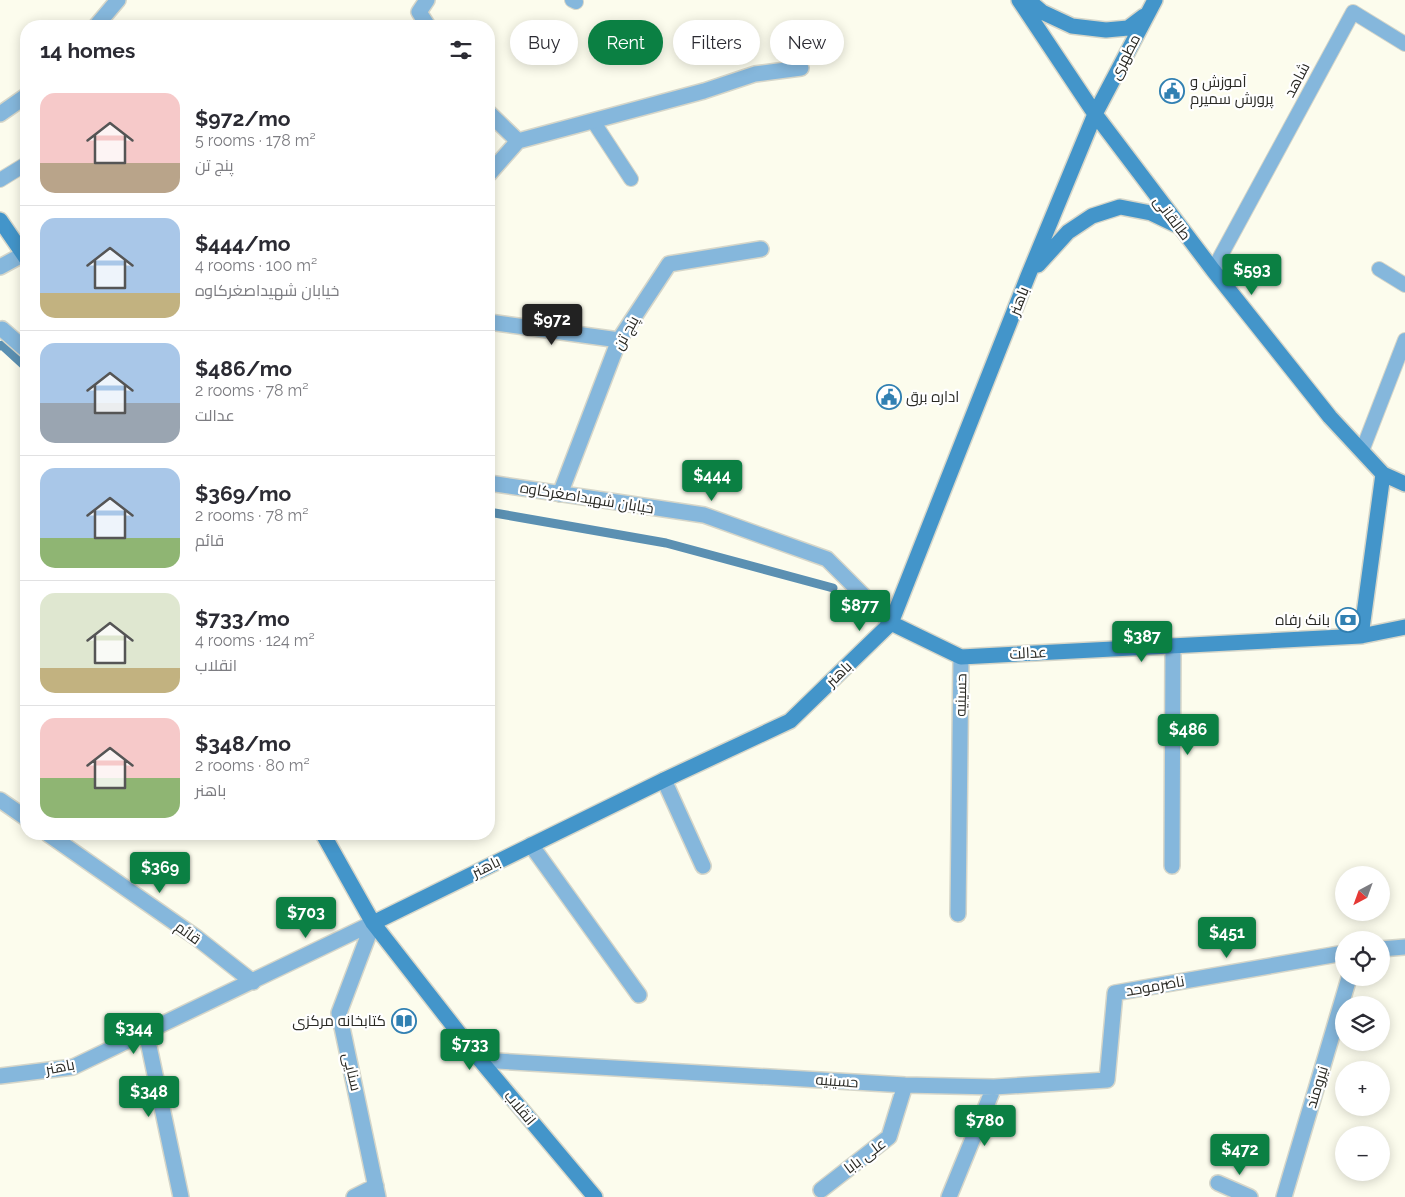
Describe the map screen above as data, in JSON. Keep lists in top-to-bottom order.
{
  "streets": {
    "main road": [
      "مطهری",
      "طالقانی",
      "باهنر",
      "عدالت",
      "انقلاب"
    ],
    "street": [
      "پنج تن",
      "خیابان شهیداصغرکاوه",
      "حسینیه",
      "قائم",
      "ناصرموحد",
      "سنایی",
      "نیرومند",
      "علی بابا"
    ],
    "lane": ["شاهد"]
  },
  "crossings": [
    ["مطهری", "طالقانی"],
    ["مطهری", "باهنر"],
    ["شاهد", "طالقانی"],
    ["طالقانی", "باهنر"],
    ["باهنر", "خیابان شهیداصغرکاوه"],
    ["باهنر", "عدالت"],
    ["باهنر", "قائم"],
    ["باهنر", "سنایی"],
    ["باهنر", "انقلاب"],
    ["پنج تن", "خیابان شهیداصغرکاوه"],
    ["خیابان شهیداصغرکاوه", "عدالت"],
    ["عدالت", "حسینیه"],
    ["حسینیه", "ناصرموحد"],
    ["حسینیه", "انقلاب"],
    ["حسینیه", "علی بابا"],
    ["سنایی", "انقلاب"]
  ],
  "places": {
    "public building": ["آموزش و پرورش سمیرم", "اداره برق"],
    "bank": ["بانک رفاه"],
    "library": ["کتابخانه مرکزی"]
  },
  "north": "bottom left",
  "page": {
    "chip": [
      "Buy",
      "Rent",
      "Filters",
      "New"
    ],
    "heading": "14 homes",
    "list": [
      {
        "name": "$972/mo",
        "note": "5 rooms · 178 m² · پنج تن"
      },
      {
        "name": "$444/mo",
        "note": "4 rooms · 100 m² · خیابان شهیداصغرکاوه"
      },
      {
        "name": "$486/mo",
        "note": "2 rooms · 78 m² · عدالت"
      },
      {
        "name": "$369/mo",
        "note": "2 rooms · 78 m² · قائم"
      },
      {
        "name": "$733/mo",
        "note": "4 rooms · 124 m² · انقلاب"
      },
      {
        "name": "$348/mo",
        "note": "2 rooms · 80 m² · باهنر"
      }
    ],
    "price": [
      "$593",
      "$972",
      "$444",
      "$877",
      "$387",
      "$486",
      "$369",
      "$703",
      "$451",
      "$344",
      "$733",
      "$348",
      "$780",
      "$472"
    ],
    "map_buttons": ["+", "−"]
  }
}
